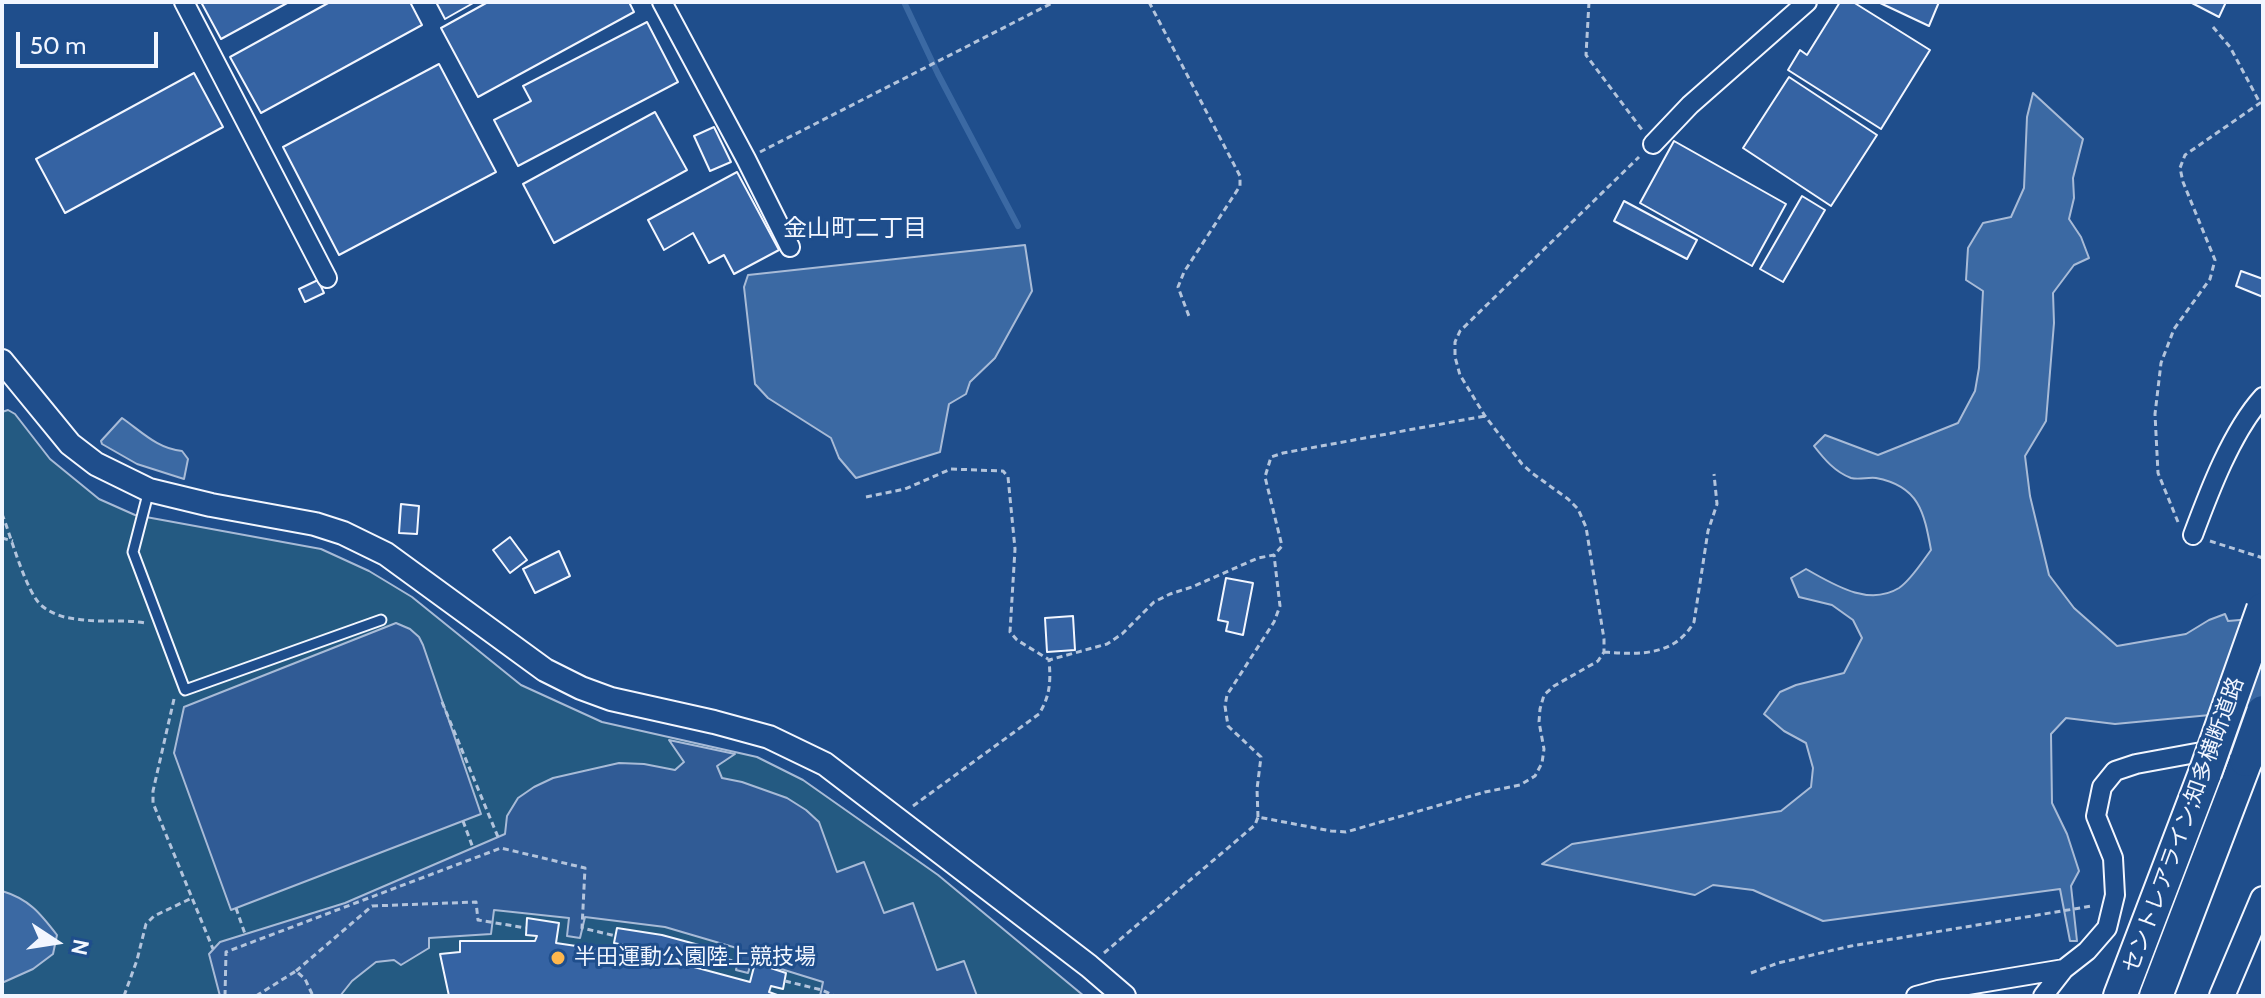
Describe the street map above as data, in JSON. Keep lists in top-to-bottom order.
{
  "streets": {
    "highway": ["セントレアライン;知多横断道路"]
  },
  "districts": ["金山町二丁目"],
  "places": ["半田運動公園陸上競技場"],
  "scale_bar": "50 m",
  "north": "right"
}
